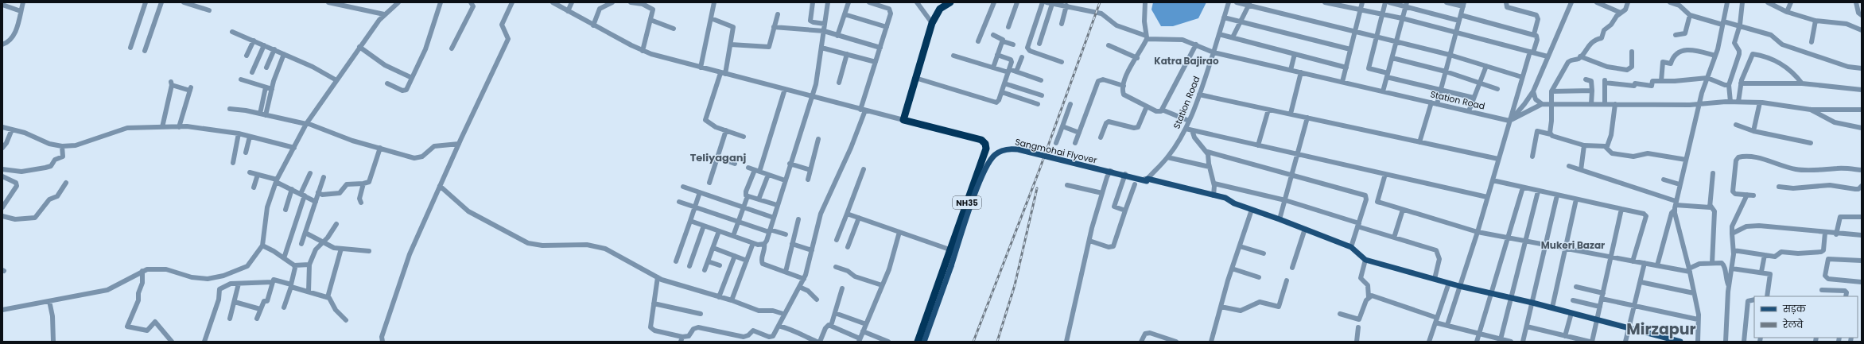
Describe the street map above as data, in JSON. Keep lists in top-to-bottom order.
{
  "streets": {
    "highway": ["NH35"],
    "main road": ["Sangmohai Flyover"],
    "street": ["Station Road"]
  },
  "crossings": [
    ["Station Road", "Sangmohai Flyover"]
  ],
  "districts": [
    "Katra Bajirao",
    "Teliyaganj",
    "Mukeri Bazar",
    "Mirzapur"
  ],
  "legend": ["सड़क", "रेलवे"]
}
